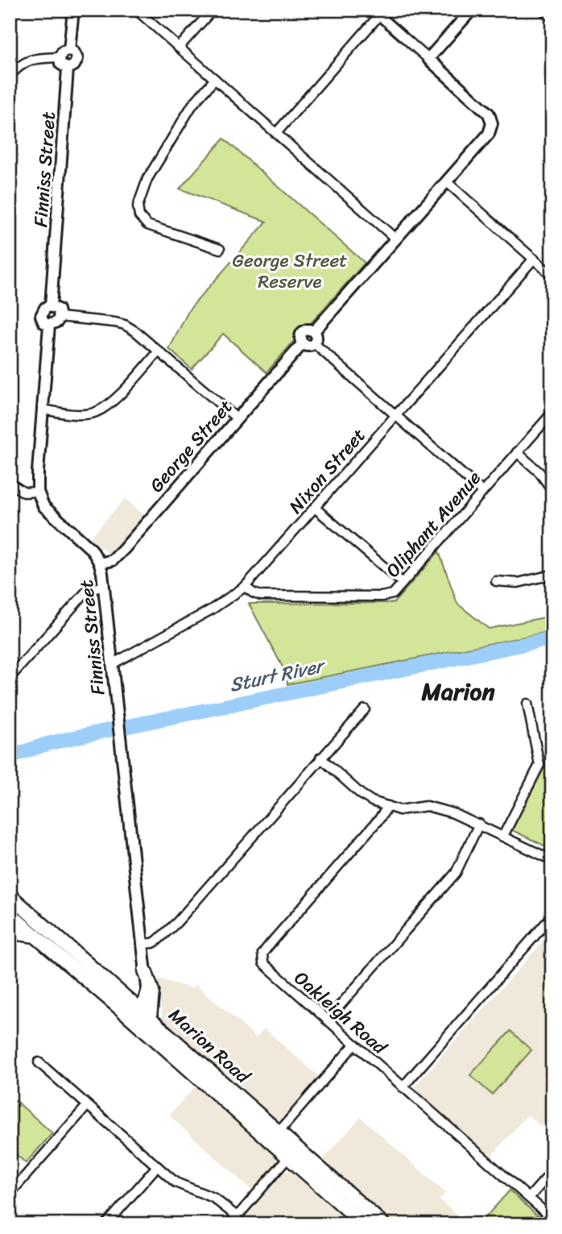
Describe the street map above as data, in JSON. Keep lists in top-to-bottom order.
{
  "streets": {
    "main road": ["Marion Road"],
    "street": [
      "Finniss Street",
      "George Street",
      "Nixon Street",
      "Oliphant Avenue",
      "Oakleigh Road"
    ]
  },
  "crossings": [
    ["Finniss Street", "George Street"],
    ["Finniss Street", "Nixon Street"],
    ["Finniss Street", "Marion Road"],
    ["Nixon Street", "Oliphant Avenue"]
  ],
  "districts": ["Marion"],
  "water": ["Sturt River"],
  "parks": ["George Street Reserve"]
}
